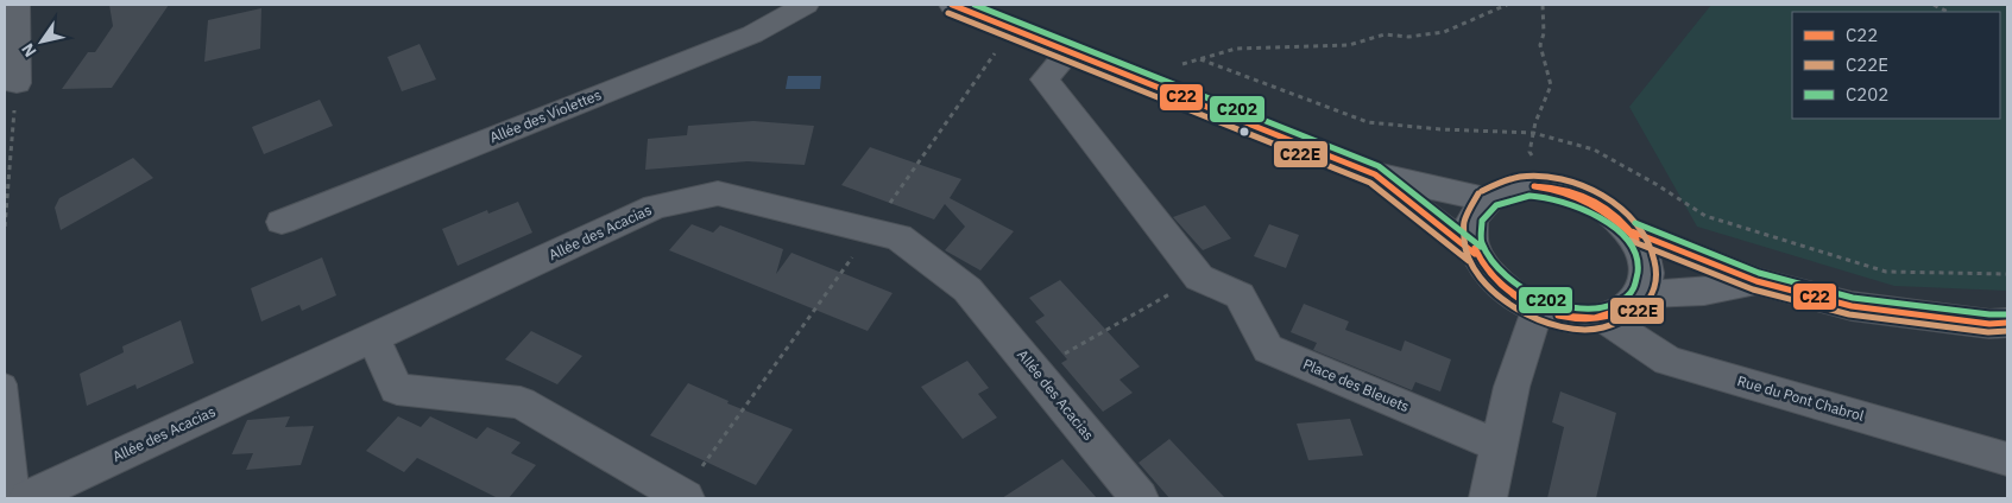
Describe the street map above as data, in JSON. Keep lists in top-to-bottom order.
{
  "streets": {
    "street": [
      "Allée des Violettes",
      "Allée des Acacias",
      "Place des Bleuets",
      "Rue du Pont Chabrol"
    ]
  },
  "lines": ["transit line C22", "transit line C202", "transit line C22E"],
  "legend": ["C22", "C22E", "C202"],
  "north": "bottom left"
}
